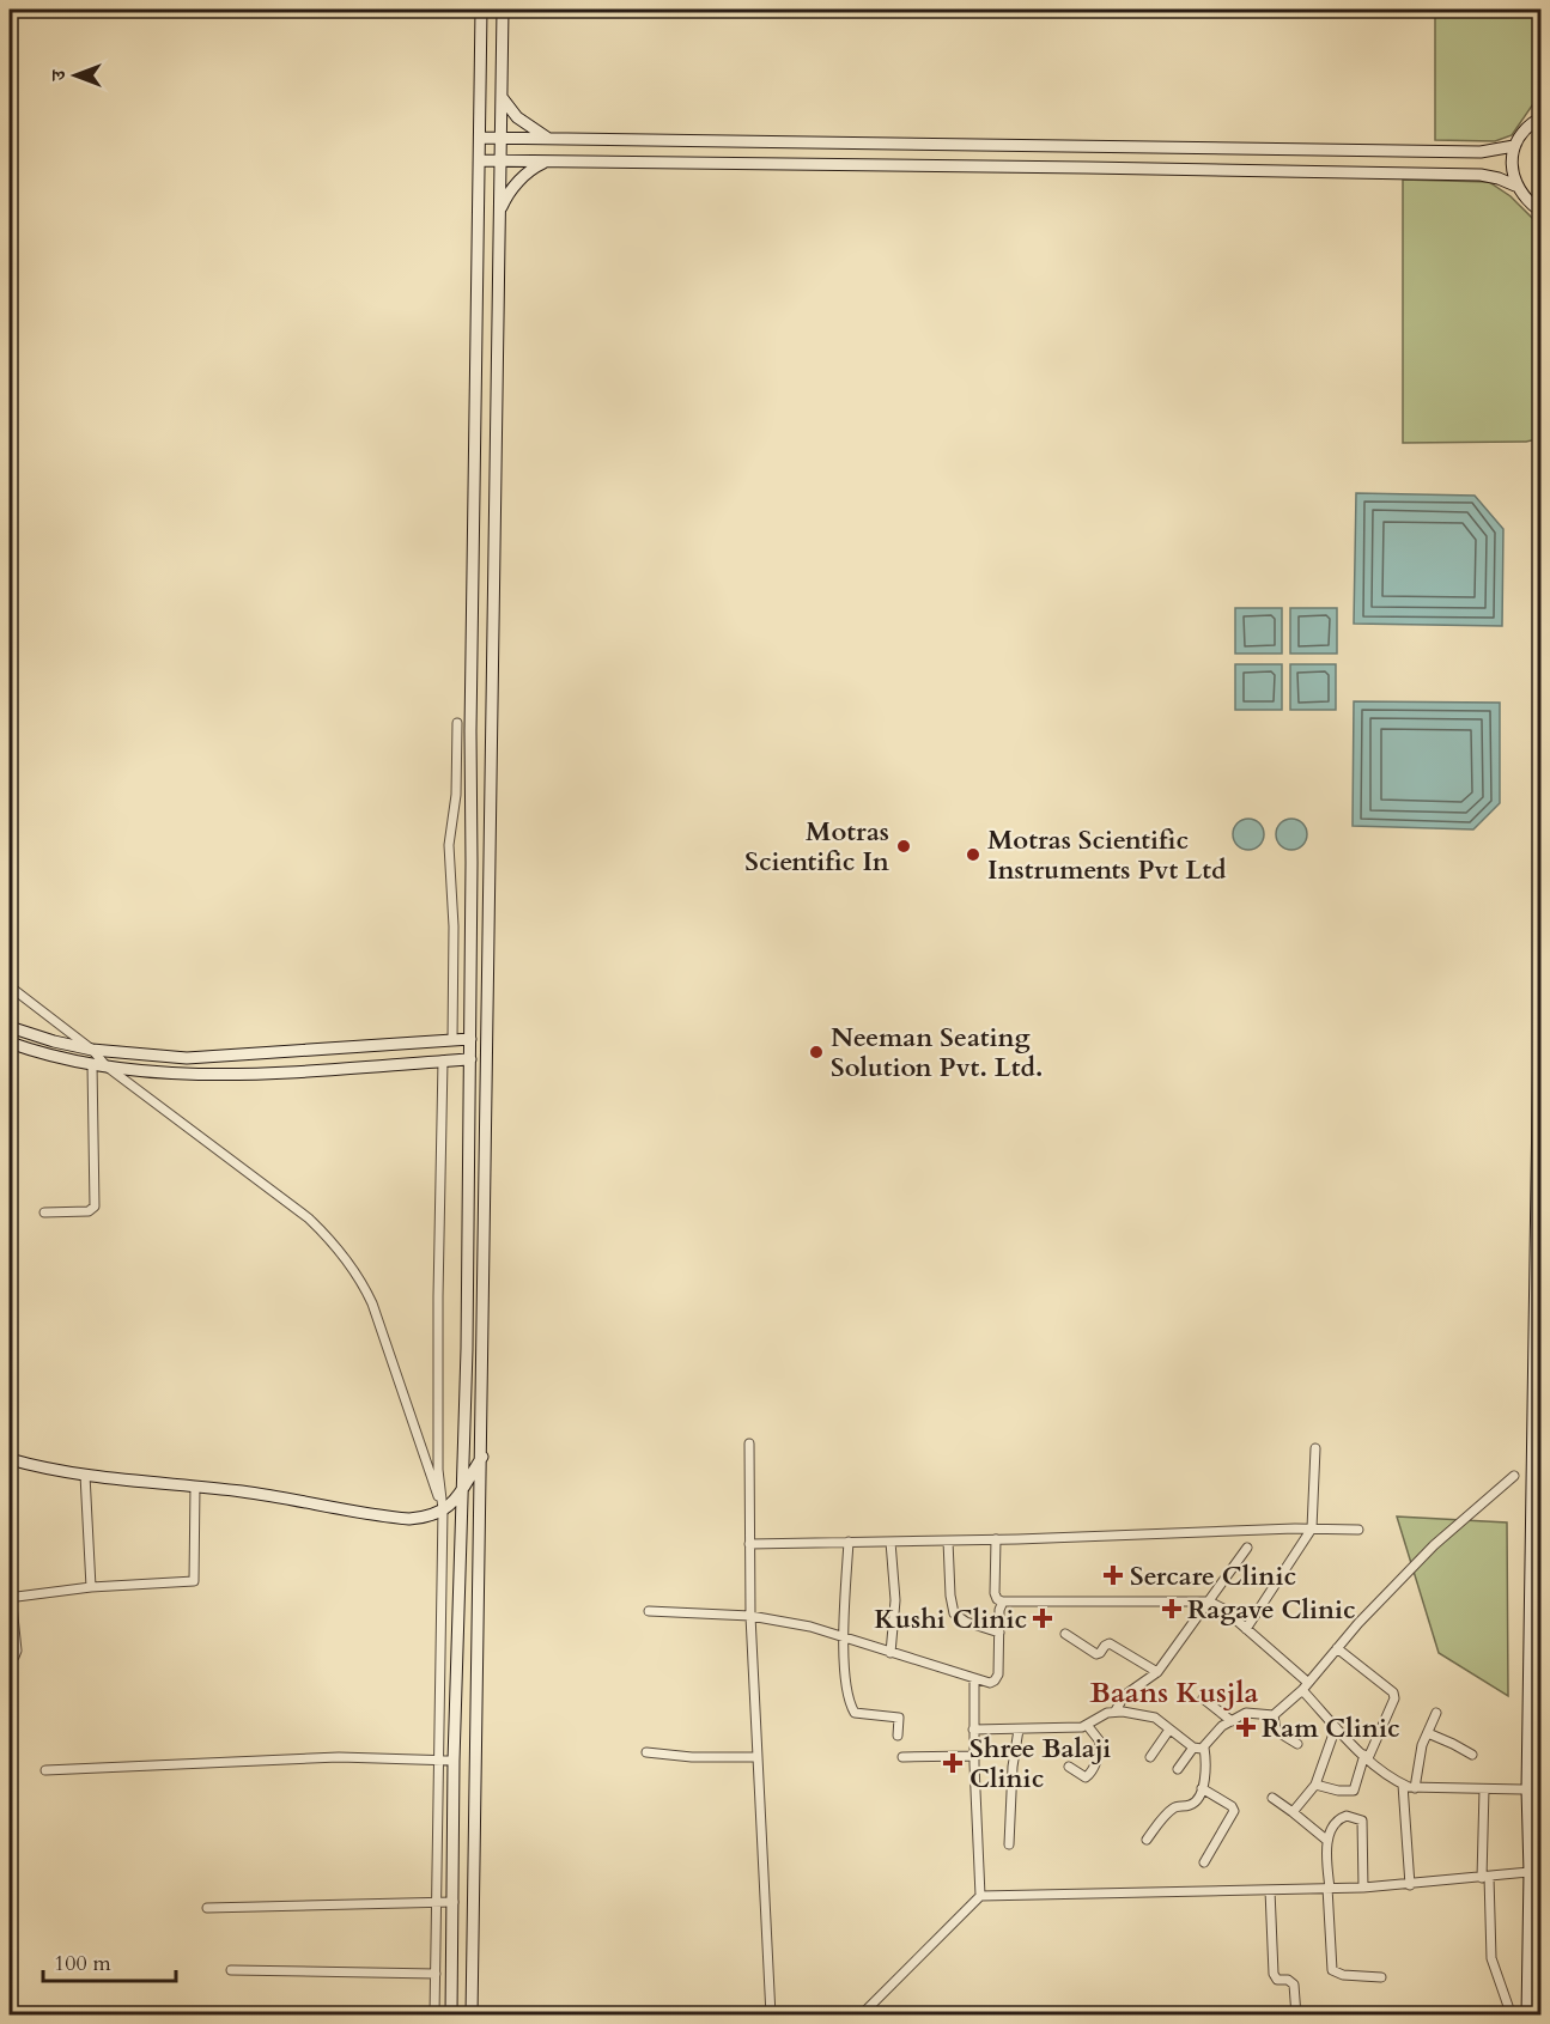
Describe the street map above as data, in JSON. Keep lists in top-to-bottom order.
{
  "districts": ["Baans Kusjla"],
  "places": {
    "other": ["Motras Scientific In", "Motras Scientific Instruments Pvt Ltd", "Neeman Seating Solution Pvt. Ltd."],
    "health": [
      "Sercare Clinic",
      "Ragave Clinic",
      "Kushi Clinic",
      "Ram Clinic",
      "Shree Balaji Clinic"
    ]
  },
  "scale_bar": "100 m",
  "north": "left"
}
